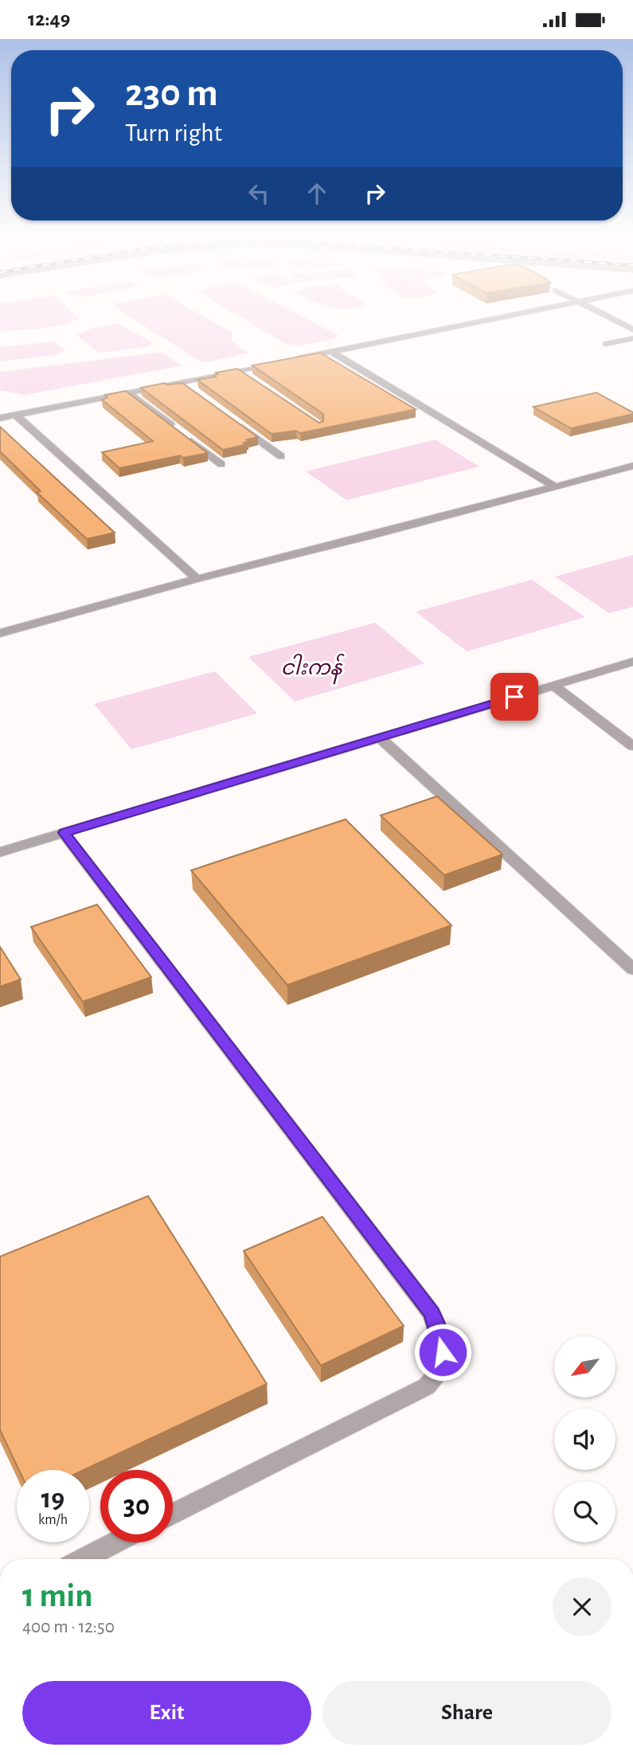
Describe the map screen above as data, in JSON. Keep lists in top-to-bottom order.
{
  "water": ["ငါးကန်"],
  "north": "bottom left",
  "page": {
    "status": "12:49",
    "turn": ["230 m", "Turn right"],
    "speed": "19 km/h",
    "limit": "30",
    "heading": ["1 min", "400 m · 12:50"],
    "buttons": ["Exit", "Share"]
  }
}
